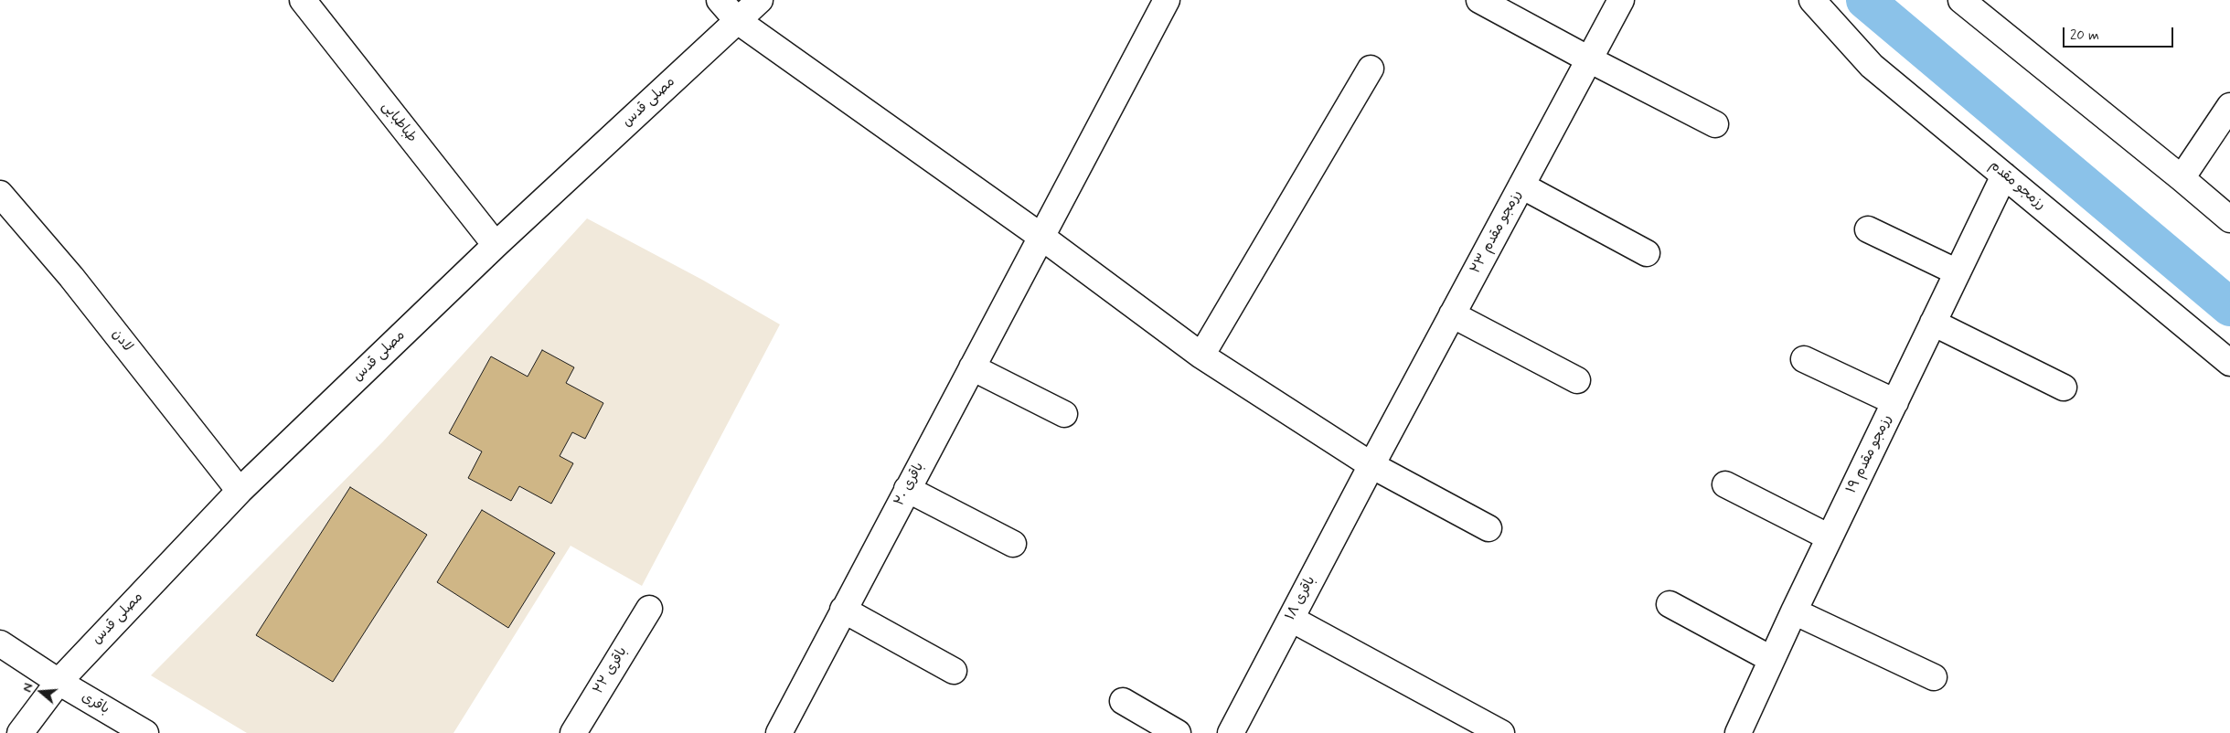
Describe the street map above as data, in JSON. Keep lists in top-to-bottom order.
{
  "streets": {
    "street": [
      "مصلی قدس",
      "طباطبایی",
      "رزمجو مقدم",
      "رزمجو مقدم ۲۳",
      "لادن",
      "رزمجو مقدم ۱۹",
      "باقری ۲۰",
      "باقری ۱۸",
      "باقری ۲۲",
      "باقری"
    ]
  },
  "crossings": [
    ["مصلی قدس", "طباطبایی"],
    ["مصلی قدس", "لادن"],
    ["مصلی قدس", "باقری"],
    ["رزمجو مقدم", "رزمجو مقدم ۱۹"],
    ["رزمجو مقدم ۲۳", "باقری ۱۸"]
  ],
  "scale_bar": "20 m",
  "north": "left"
}
